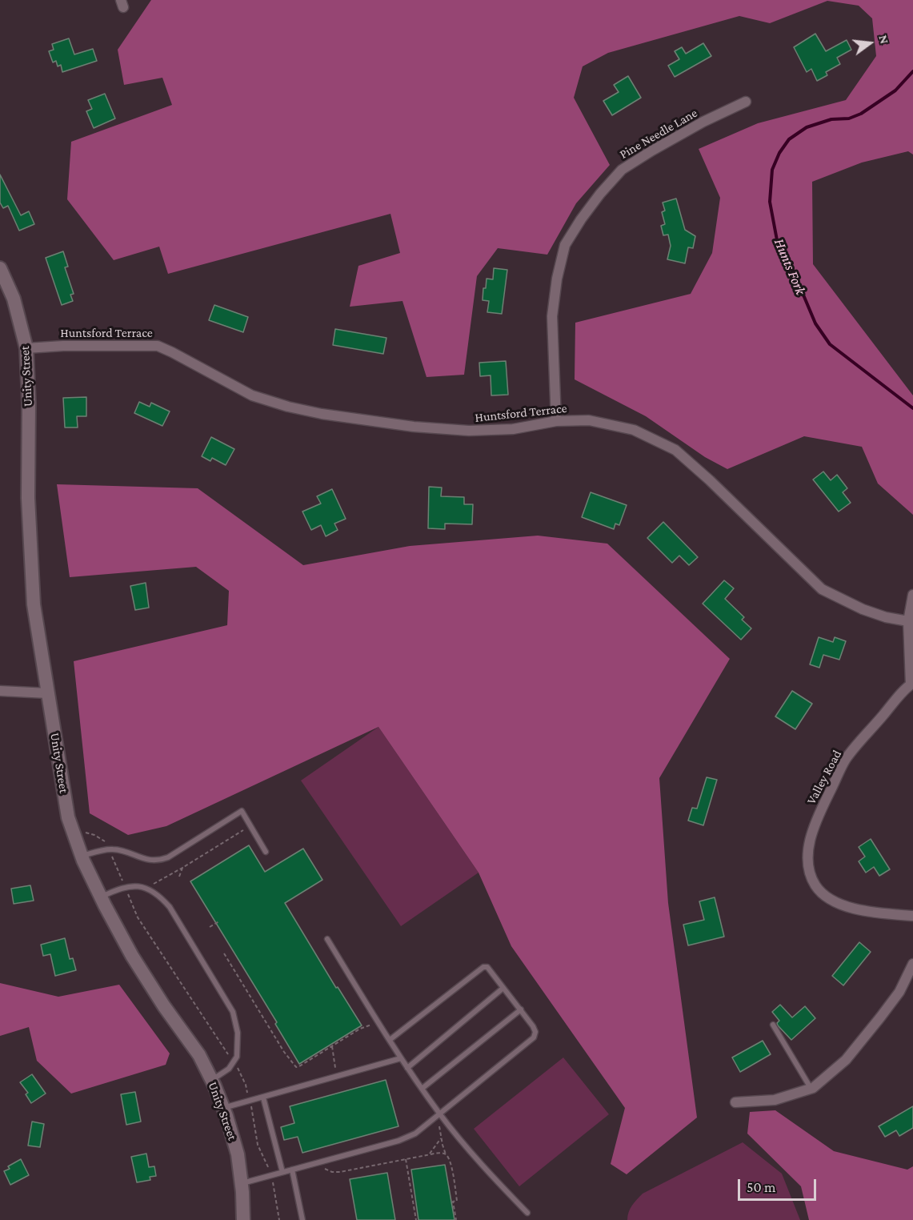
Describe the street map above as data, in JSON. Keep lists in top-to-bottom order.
{
  "streets": {
    "street": [
      "Pine Needle Lane",
      "Huntsford Terrace",
      "Unity Street",
      "Valley Road"
    ]
  },
  "crossings": [
    ["Pine Needle Lane", "Huntsford Terrace"],
    ["Huntsford Terrace", "Unity Street"],
    ["Huntsford Terrace", "Valley Road"]
  ],
  "water": ["Hunts Fork"],
  "scale_bar": "50 m",
  "north": "right"
}
